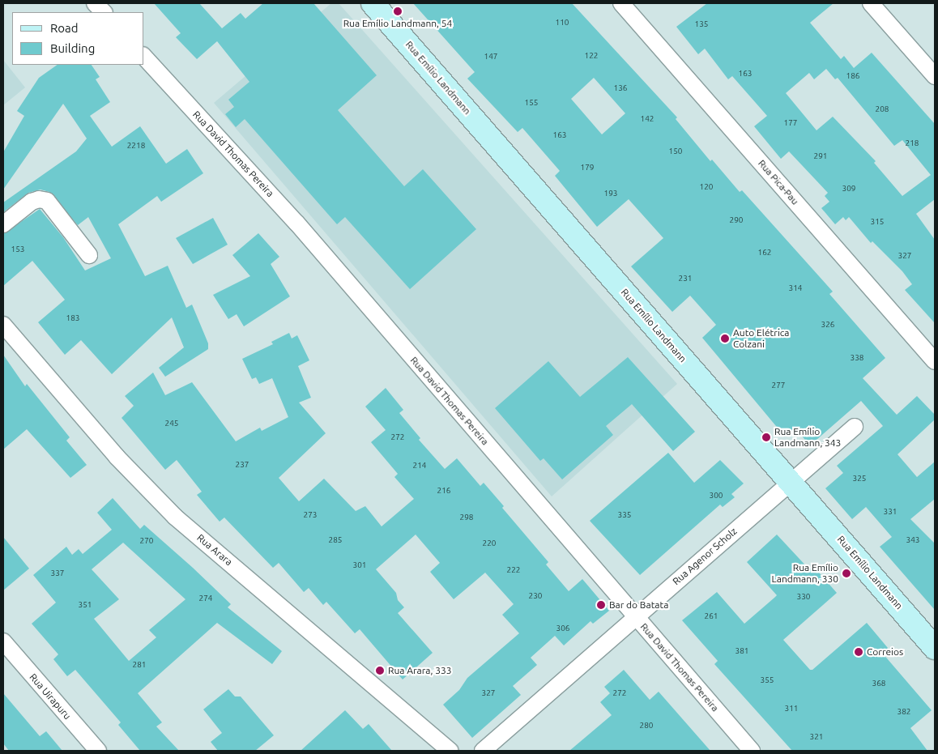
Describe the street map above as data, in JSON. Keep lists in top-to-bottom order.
{
  "streets": {
    "street": [
      "Rua Emílio Landmann",
      "Rua David Thomas Pereira",
      "Rua Pica-Pau",
      "Rua Arara",
      "Rua Agenor Scholz",
      "Rua Uirapuru"
    ]
  },
  "crossings": [
    ["Rua Emílio Landmann", "Rua Agenor Scholz"],
    ["Rua David Thomas Pereira", "Rua Agenor Scholz"]
  ],
  "places": [
    "Rua Emílio Landmann, 54",
    "Auto Elétrica Colzani",
    "Rua Emílio Landmann, 343",
    "Rua Emílio Landmann, 330",
    "Bar do Batata",
    "Correios",
    "Rua Arara, 333"
  ],
  "house_numbers": [
    "110",
    "135",
    "122",
    "147",
    "163",
    "186",
    "136",
    "155",
    "208",
    "142",
    "177",
    "163",
    "218",
    "2218",
    "150",
    "291",
    "179",
    "120",
    "309",
    "193",
    "290",
    "315",
    "153",
    "162",
    "327",
    "231",
    "314",
    "183",
    "326",
    "338",
    "277",
    "245",
    "272",
    "237",
    "214",
    "325",
    "216",
    "300",
    "331",
    "273",
    "335",
    "298",
    "285",
    "343",
    "270",
    "220",
    "301",
    "222",
    "337",
    "230",
    "330",
    "274",
    "351",
    "261",
    "306",
    "381",
    "281",
    "355",
    "368",
    "327",
    "272",
    "311",
    "382",
    "280",
    "321"
  ],
  "legend": ["Road", "Building"]
}
